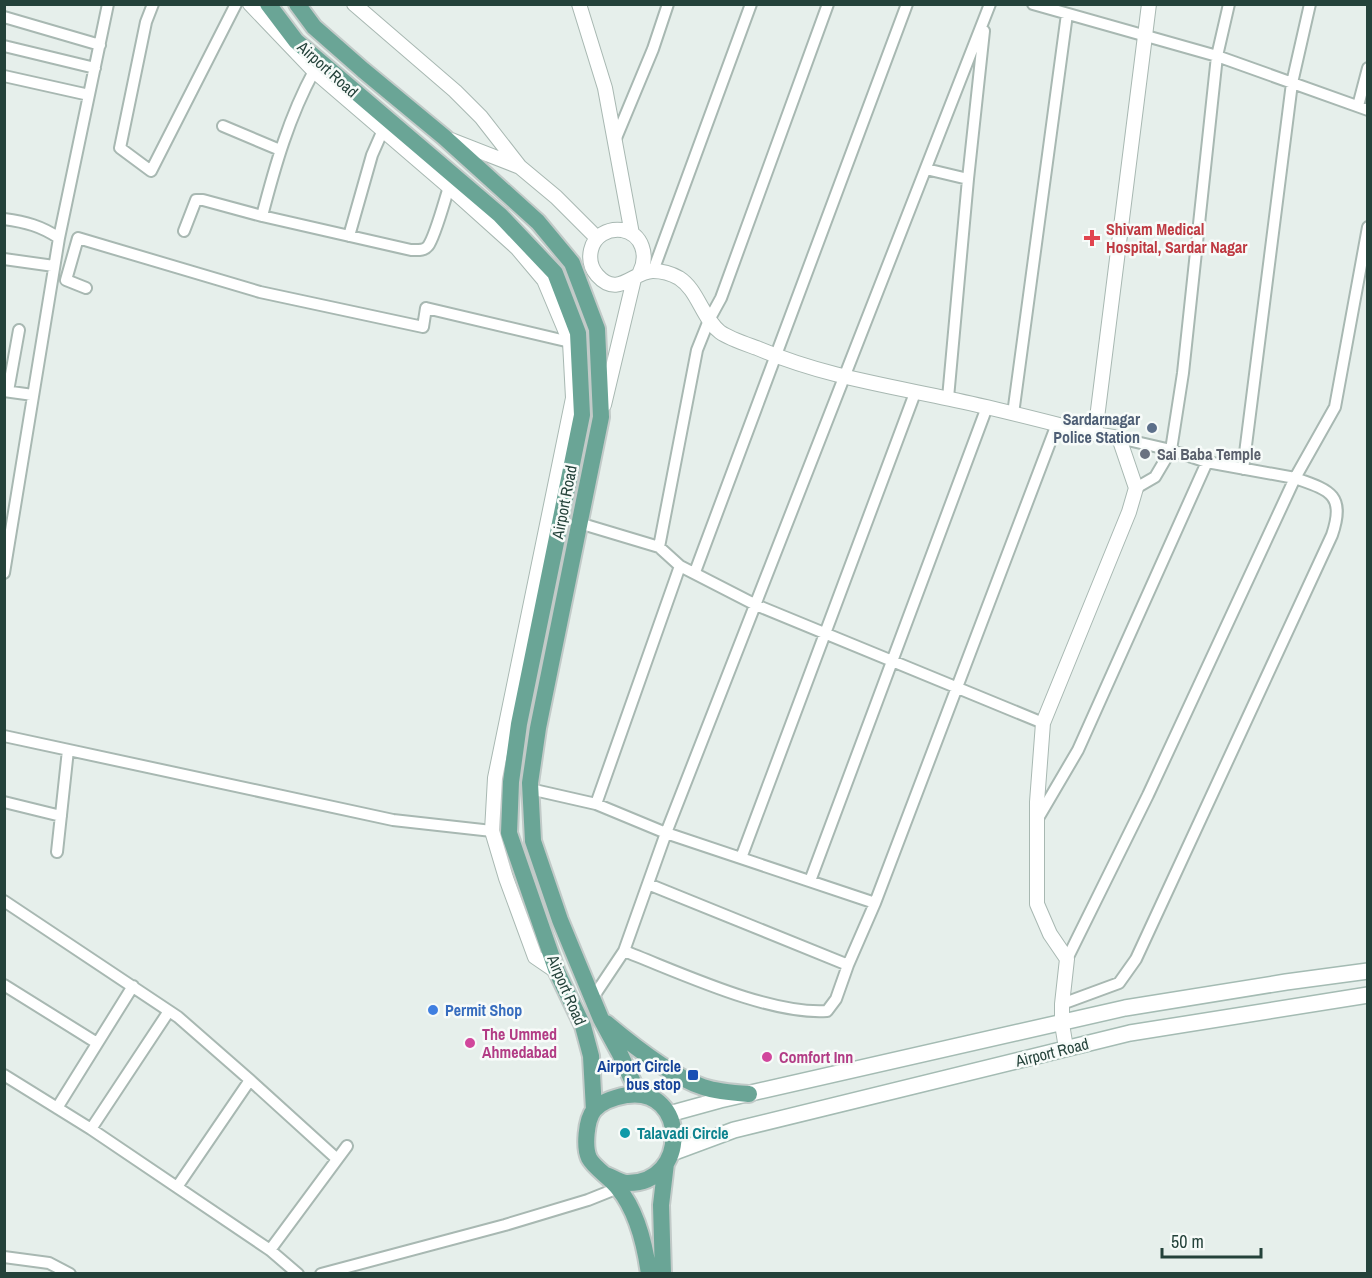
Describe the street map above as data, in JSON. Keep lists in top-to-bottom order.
{
  "streets": {
    "main road": ["Airport Road"]
  },
  "places": {
    "health": ["Shivam Medical Hospital, Sardar Nagar"],
    "other": [
      "Sardarnagar Police Station",
      "Sai Baba Temple",
      "Permit Shop",
      "The Ummed Ahmedabad",
      "Comfort Inn",
      "Talavadi Circle"
    ],
    "transit": ["Airport Circle bus stop"]
  },
  "scale_bar": "50 m"
}
